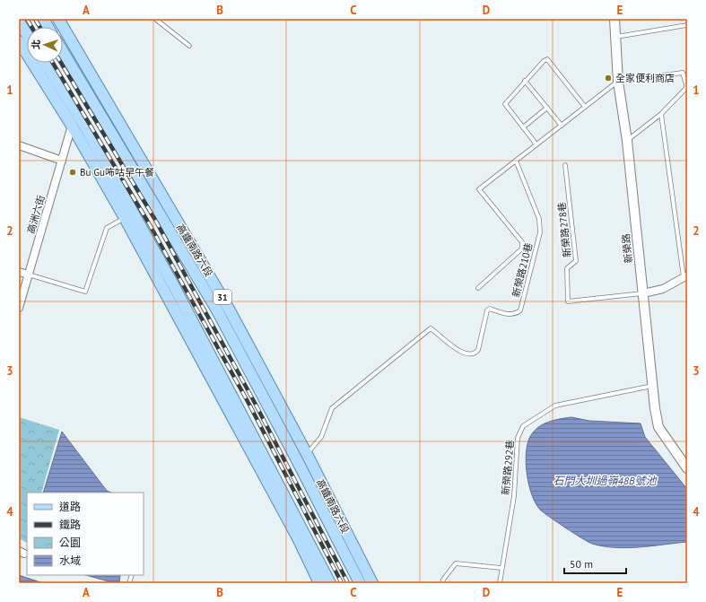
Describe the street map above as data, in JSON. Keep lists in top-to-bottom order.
{
  "streets": {
    "main road": ["高鐵南路六段", "31"],
    "street": ["高洲六街", "新榮路"],
    "lane": ["新榮路278巷", "新榮路210巷", "新榮路292巷"]
  },
  "crossings": [
    ["新榮路278巷", "新榮路"],
    ["新榮路", "新榮路292巷"],
    ["高鐵南路六段", "新榮路210巷"]
  ],
  "water": ["石門大圳過嶺48B號池"],
  "places": ["全家便利商店", "Bu Gu咘咕早午餐"],
  "legend": [
    "道路",
    "鐵路",
    "公園",
    "水域"
  ],
  "scale_bar": "50 m",
  "north": "left",
  "grid": {
    "columns": [
      "A",
      "B",
      "C",
      "D",
      "E"
    ],
    "rows": [
      "1",
      "2",
      "3",
      "4"
    ]
  }
}
